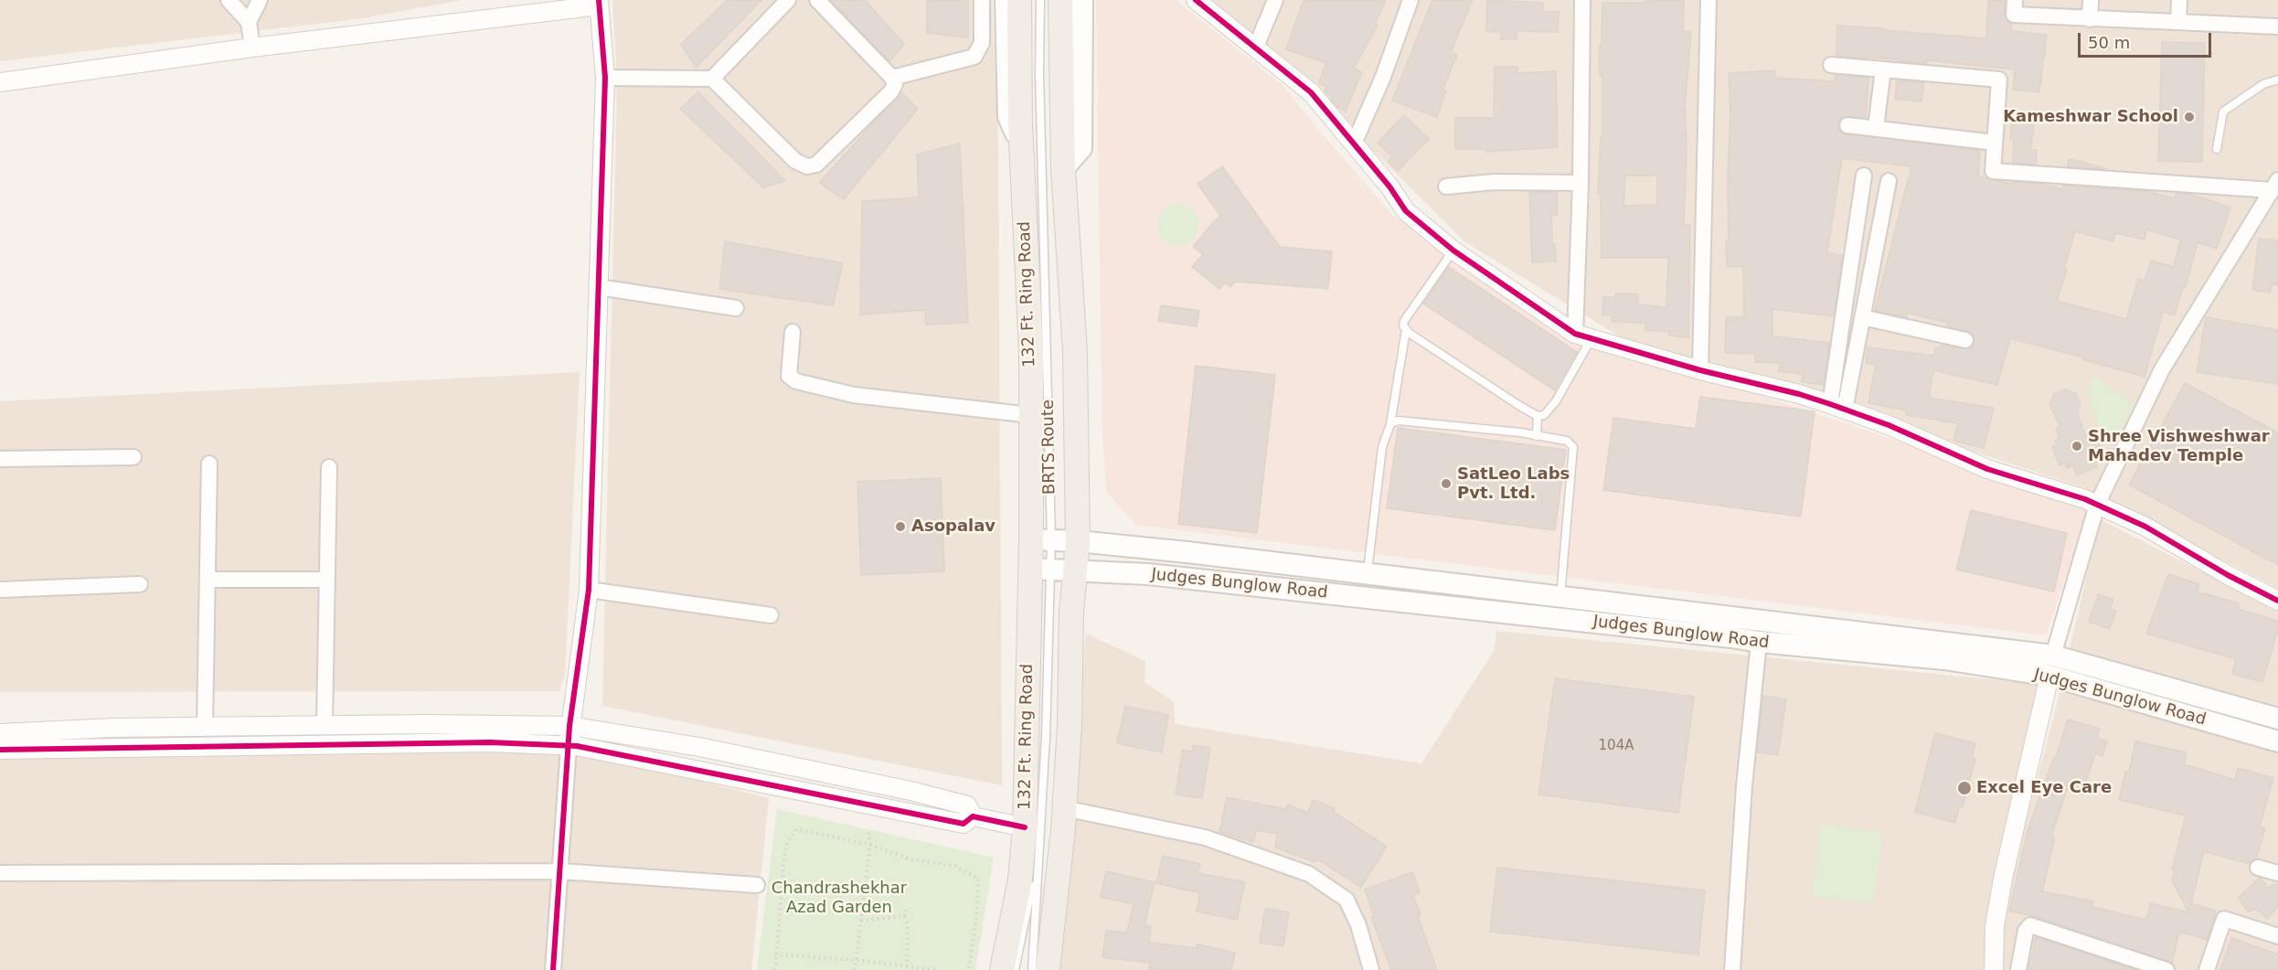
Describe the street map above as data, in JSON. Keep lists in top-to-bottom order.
{
  "streets": {
    "main road": ["132 Ft. Ring Road", "Judges Bunglow Road"],
    "lane": ["BRTS Route"]
  },
  "crossings": [
    ["132 Ft. Ring Road", "BRTS Route"],
    ["132 Ft. Ring Road", "Judges Bunglow Road"],
    ["BRTS Route", "Judges Bunglow Road"]
  ],
  "parks": ["Chandrashekhar Azad Garden"],
  "places": [
    "Kameshwar School",
    "Shree Vishweshwar Mahadev Temple",
    "SatLeo Labs Pvt. Ltd.",
    "Asopalav",
    "Excel Eye Care"
  ],
  "house_numbers": ["104A"],
  "scale_bar": "50 m"
}
